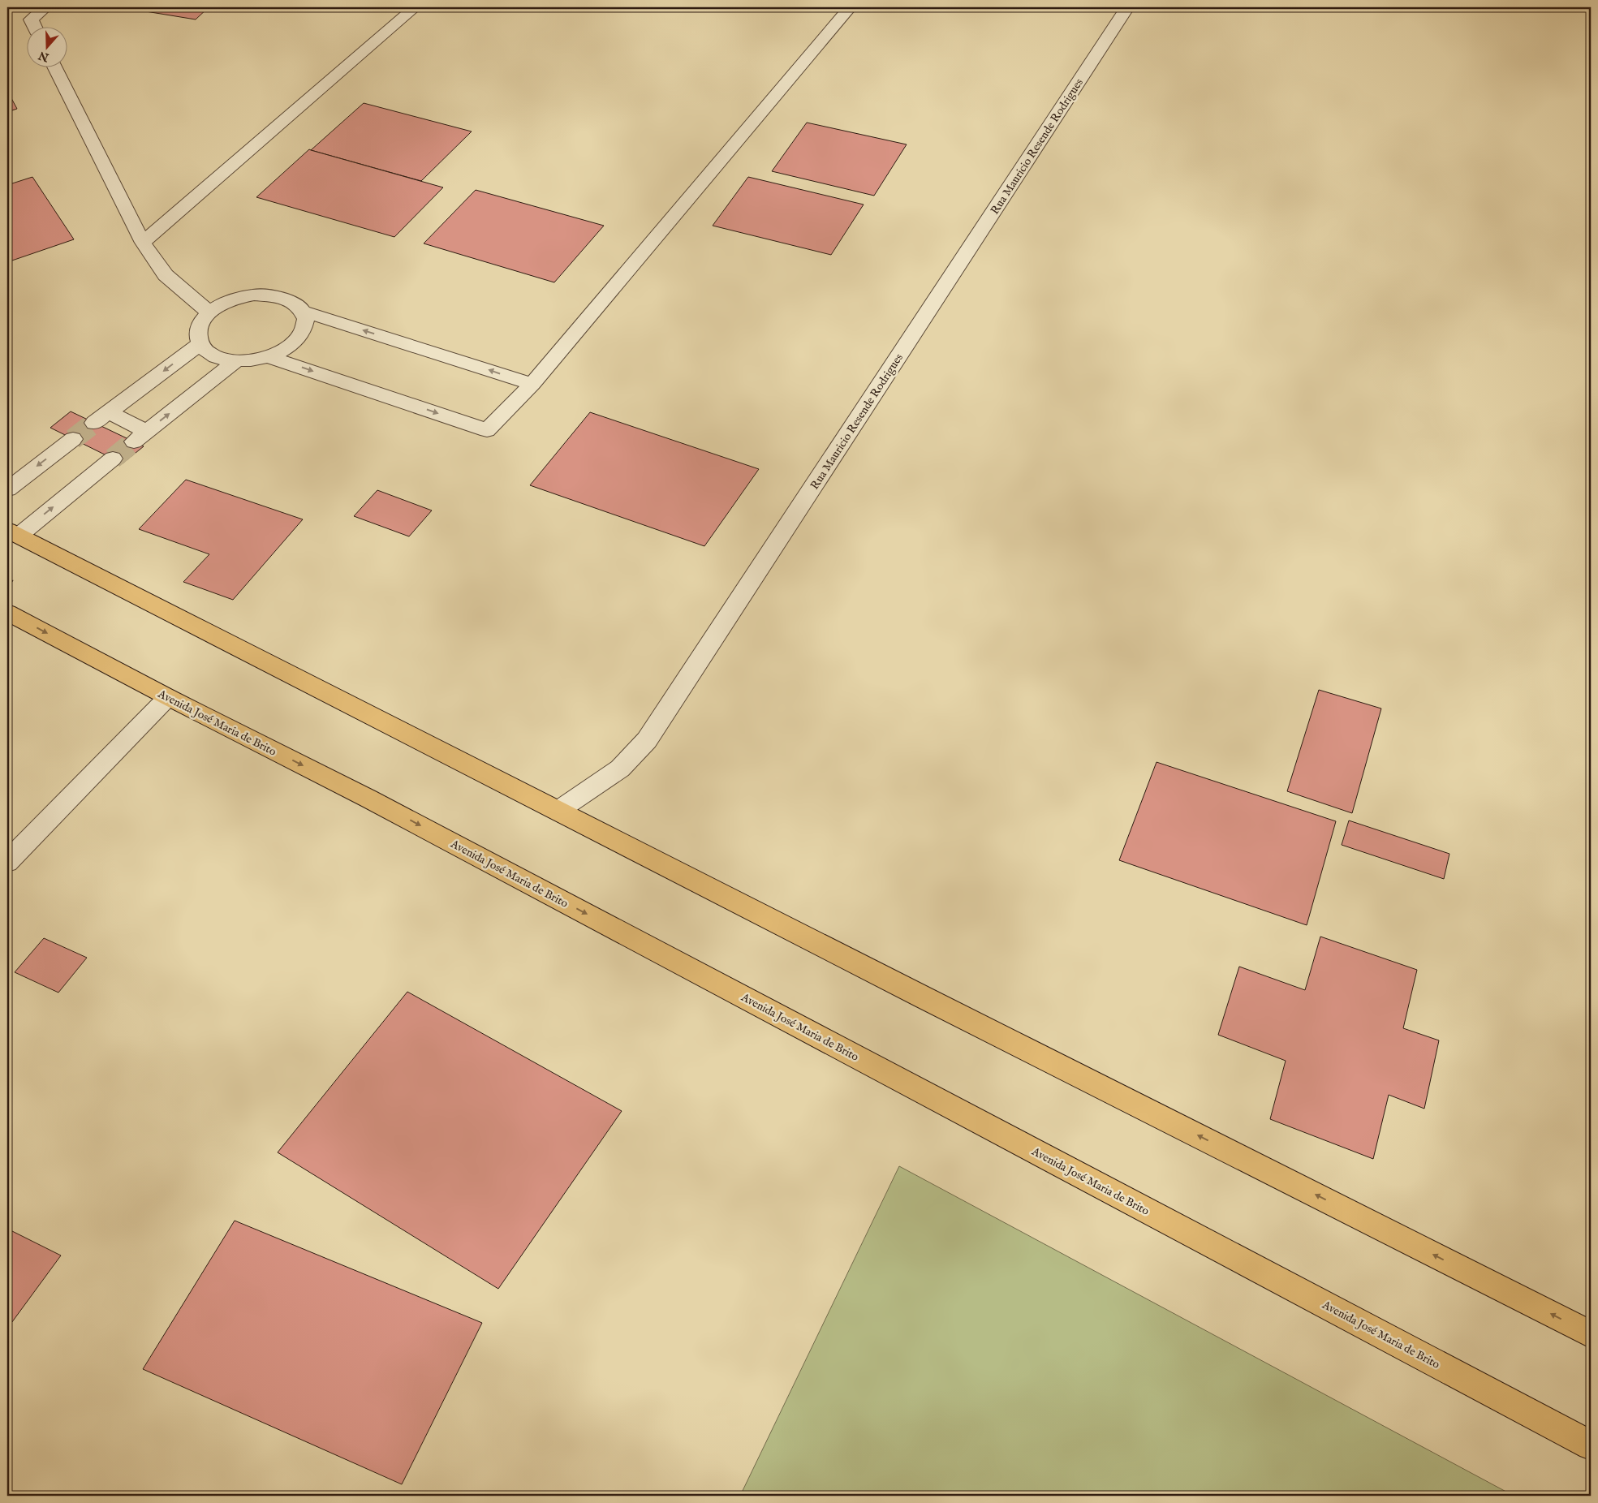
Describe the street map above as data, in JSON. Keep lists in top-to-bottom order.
{
  "streets": {
    "main road": ["Avenida José Maria de Brito"],
    "street": ["Rua Mauricio Resende Rodrigues"]
  },
  "north": "bottom"
}
